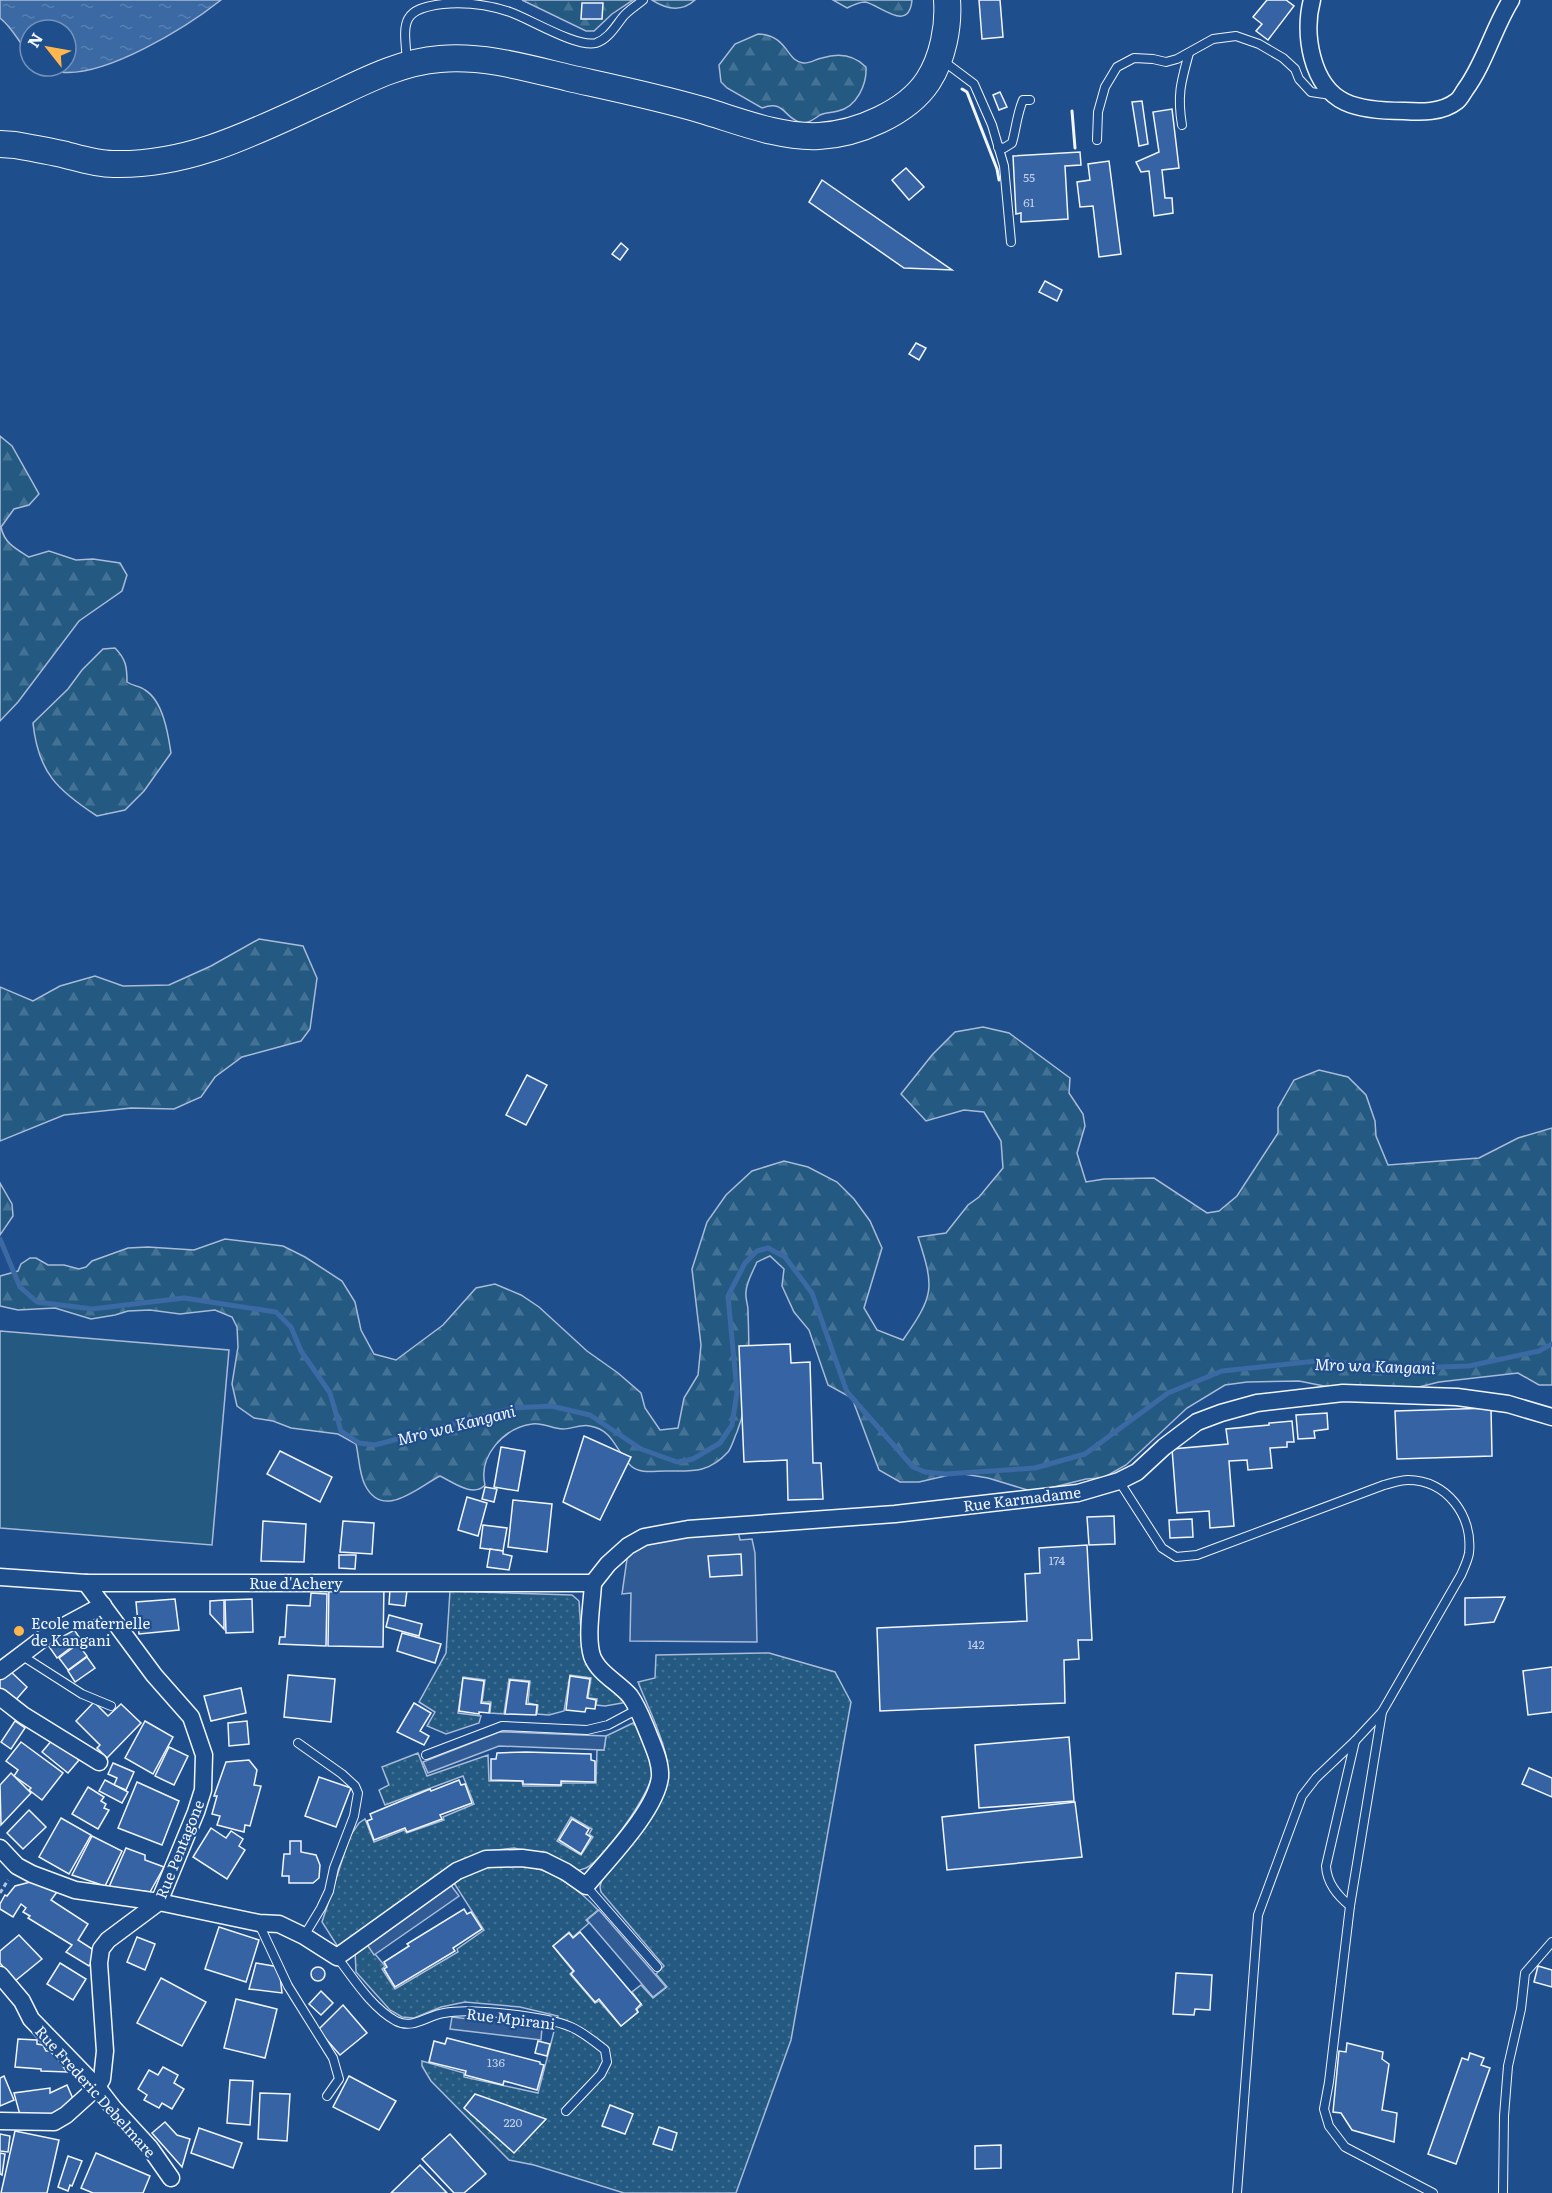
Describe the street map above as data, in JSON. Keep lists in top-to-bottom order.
{
  "streets": {
    "street": [
      "Rue Karmadame",
      "Rue d'Achery",
      "Rue Pentagone",
      "Rue Mpirani",
      "Rue Frederic Debelmare"
    ]
  },
  "crossings": [
    ["Rue Karmadame", "Rue d'Achery"],
    ["Rue d'Achery", "Rue Pentagone"],
    ["Rue Pentagone", "Rue Mpirani"],
    ["Rue Pentagone", "Rue Frederic Debelmare"]
  ],
  "water": ["Mro wa Kangani"],
  "places": ["Ecole maternelle de Kangani"],
  "house_numbers": [
    "55",
    "61",
    "174",
    "142",
    "136",
    "220"
  ],
  "north": "top left"
}
